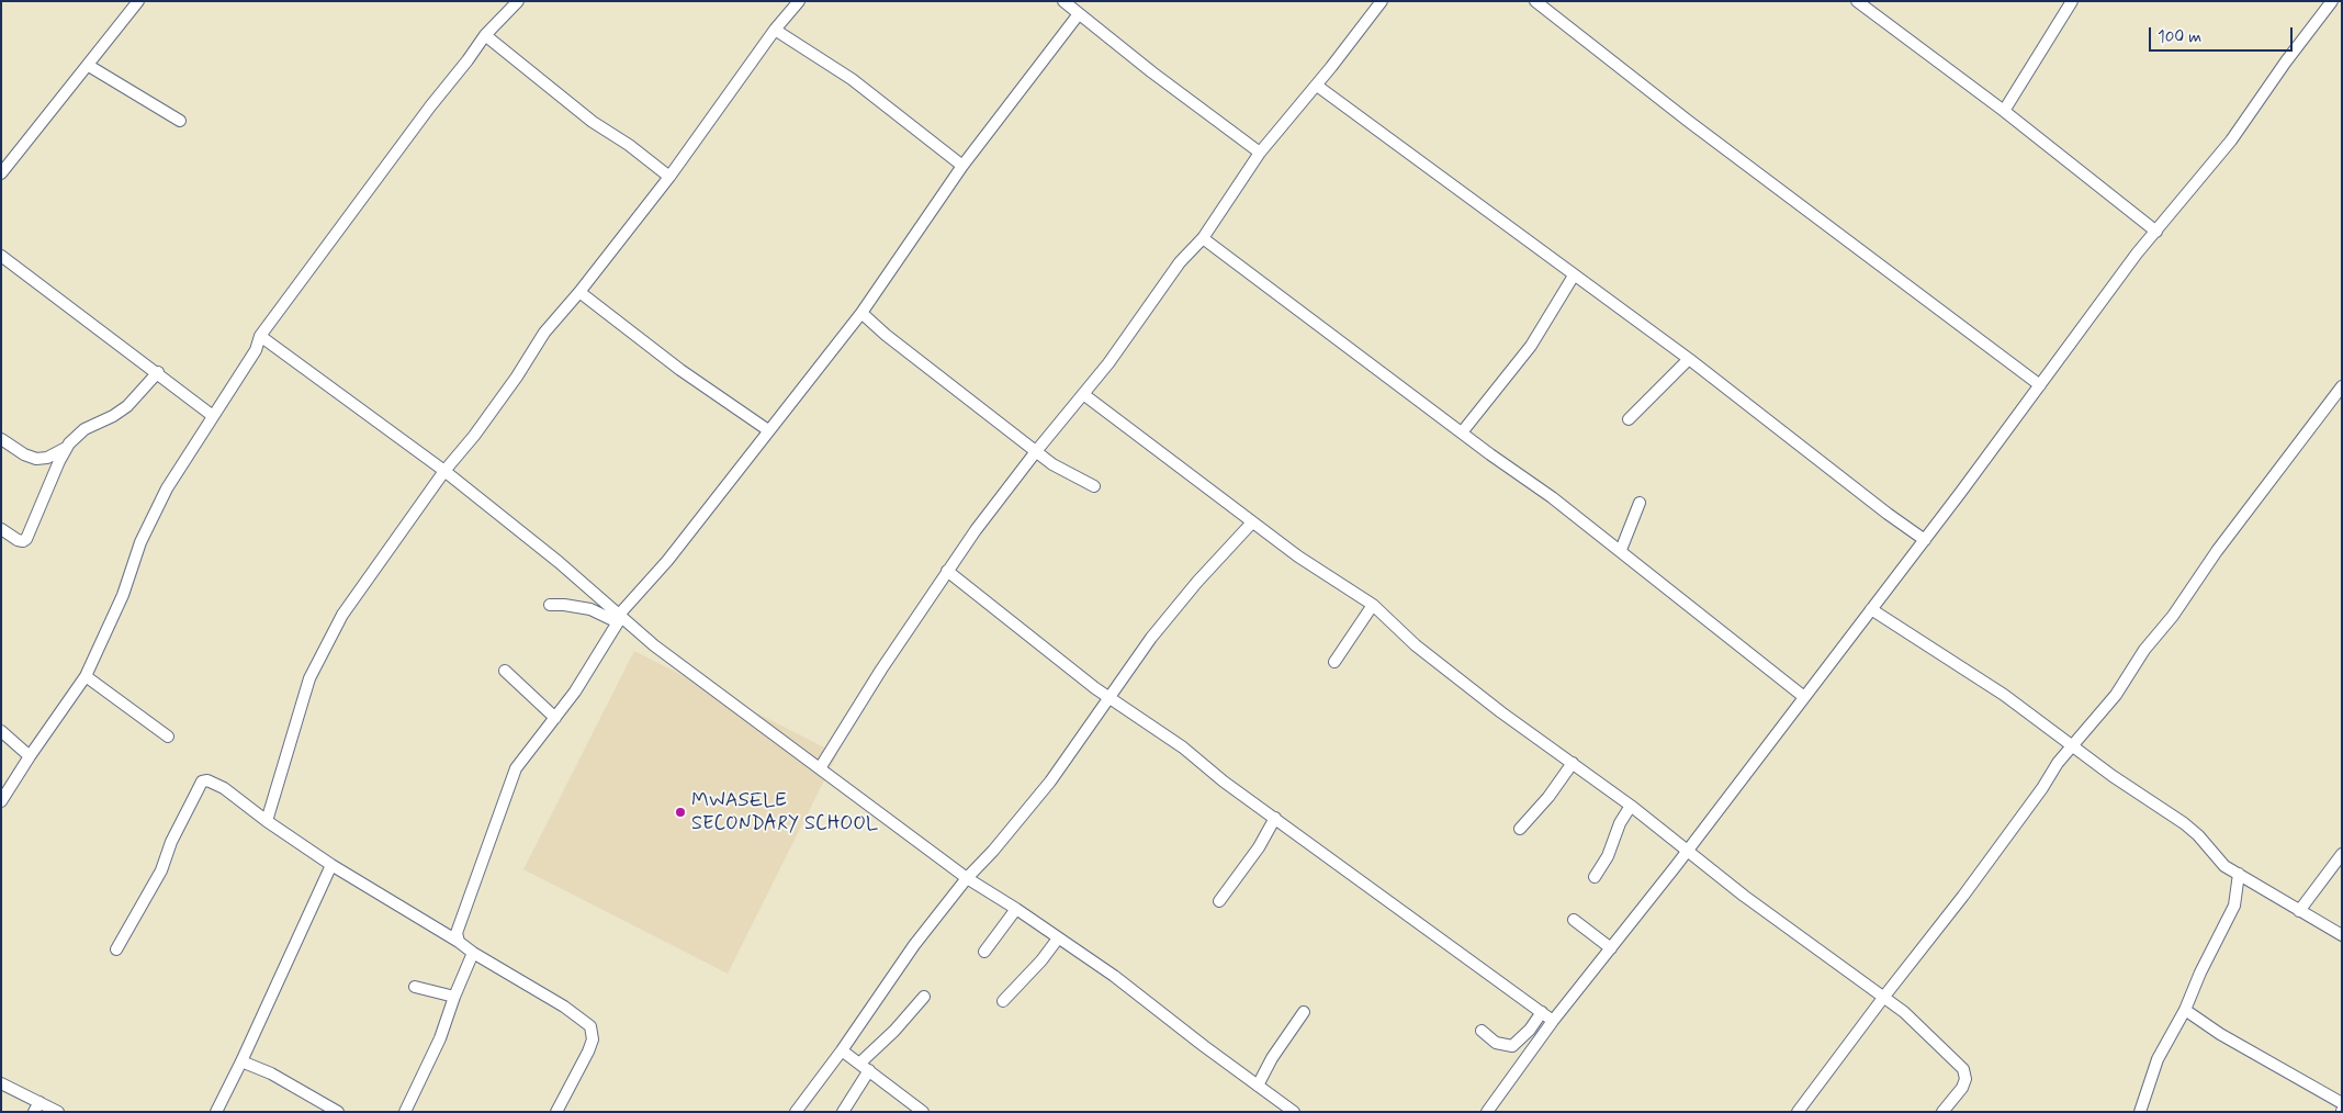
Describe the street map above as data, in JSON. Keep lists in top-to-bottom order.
{
  "places": ["MWASELE SECONDARY SCHOOL"],
  "scale_bar": "100 m"
}
